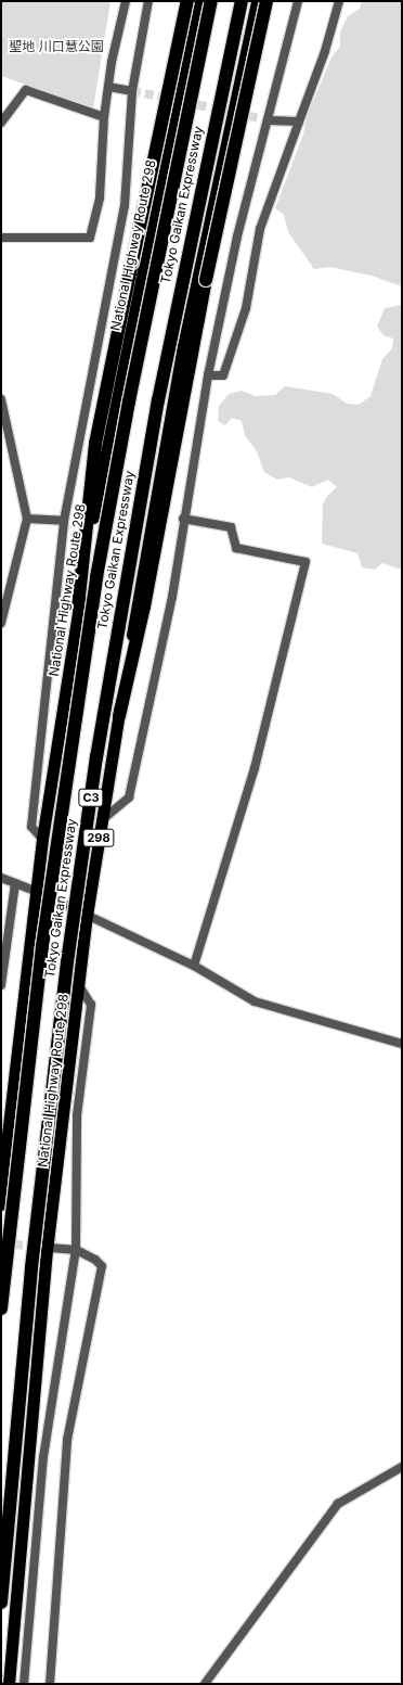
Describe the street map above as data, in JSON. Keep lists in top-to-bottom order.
{
  "streets": {
    "highway": [
      "Tokyo Gaikan Expressway",
      "National Highway Route 298",
      "C3",
      "298"
    ]
  },
  "parks": ["聖地 川口慧公園"]
}
